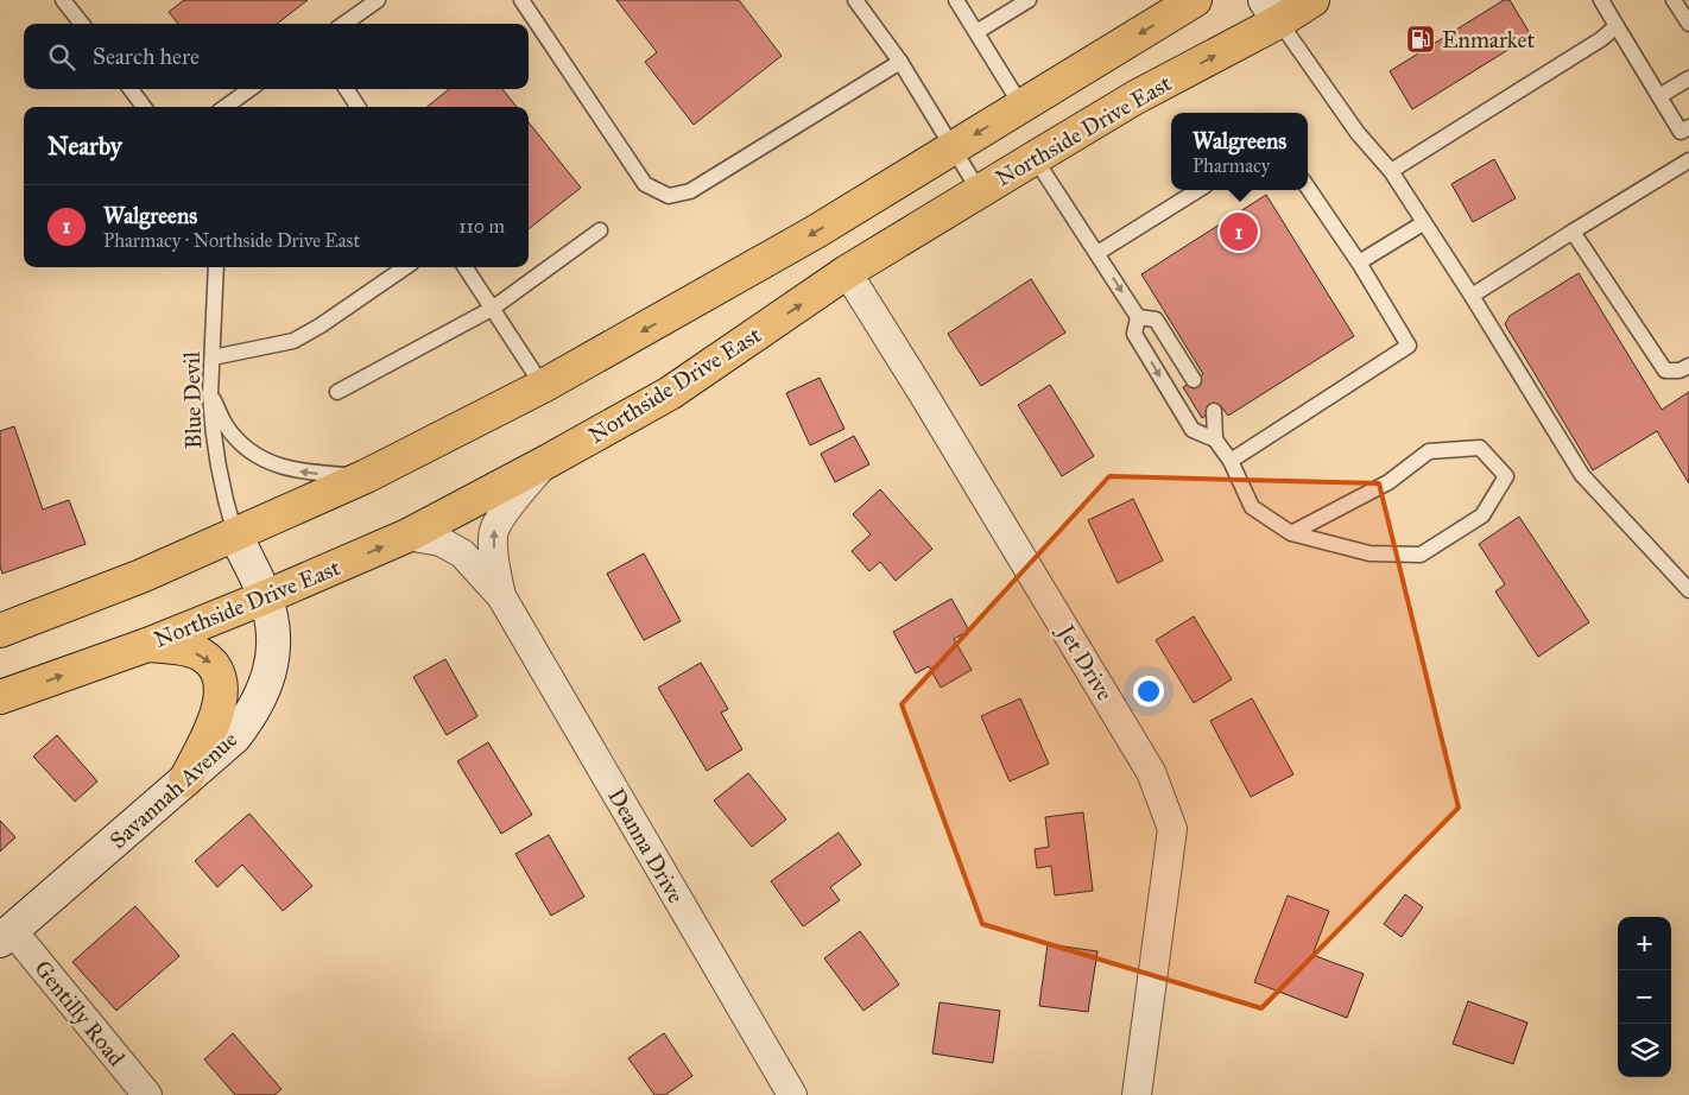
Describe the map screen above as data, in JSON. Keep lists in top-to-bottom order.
{
  "streets": {
    "main road": ["Northside Drive East"],
    "street": [
      "Jet Drive",
      "Savannah Avenue",
      "Deanna Drive",
      "Gentilly Road"
    ],
    "lane": ["Blue Devil"]
  },
  "crossings": [
    ["Northside Drive East", "Jet Drive"],
    ["Northside Drive East", "Savannah Avenue"],
    ["Northside Drive East", "Deanna Drive"],
    ["Blue Devil", "Savannah Avenue"],
    ["Savannah Avenue", "Gentilly Road"]
  ],
  "places": {
    "fuel station": ["Enmarket"]
  },
  "page": {
    "search": "Search here",
    "heading": "Nearby",
    "popup": ["Walgreens", "Pharmacy"],
    "list": [
      {
        "mark": "1",
        "name": "Walgreens",
        "note": "Pharmacy · Northside Drive East",
        "value": "110 m"
      }
    ],
    "pins": "1",
    "map_buttons": ["+", "−"]
  }
}
